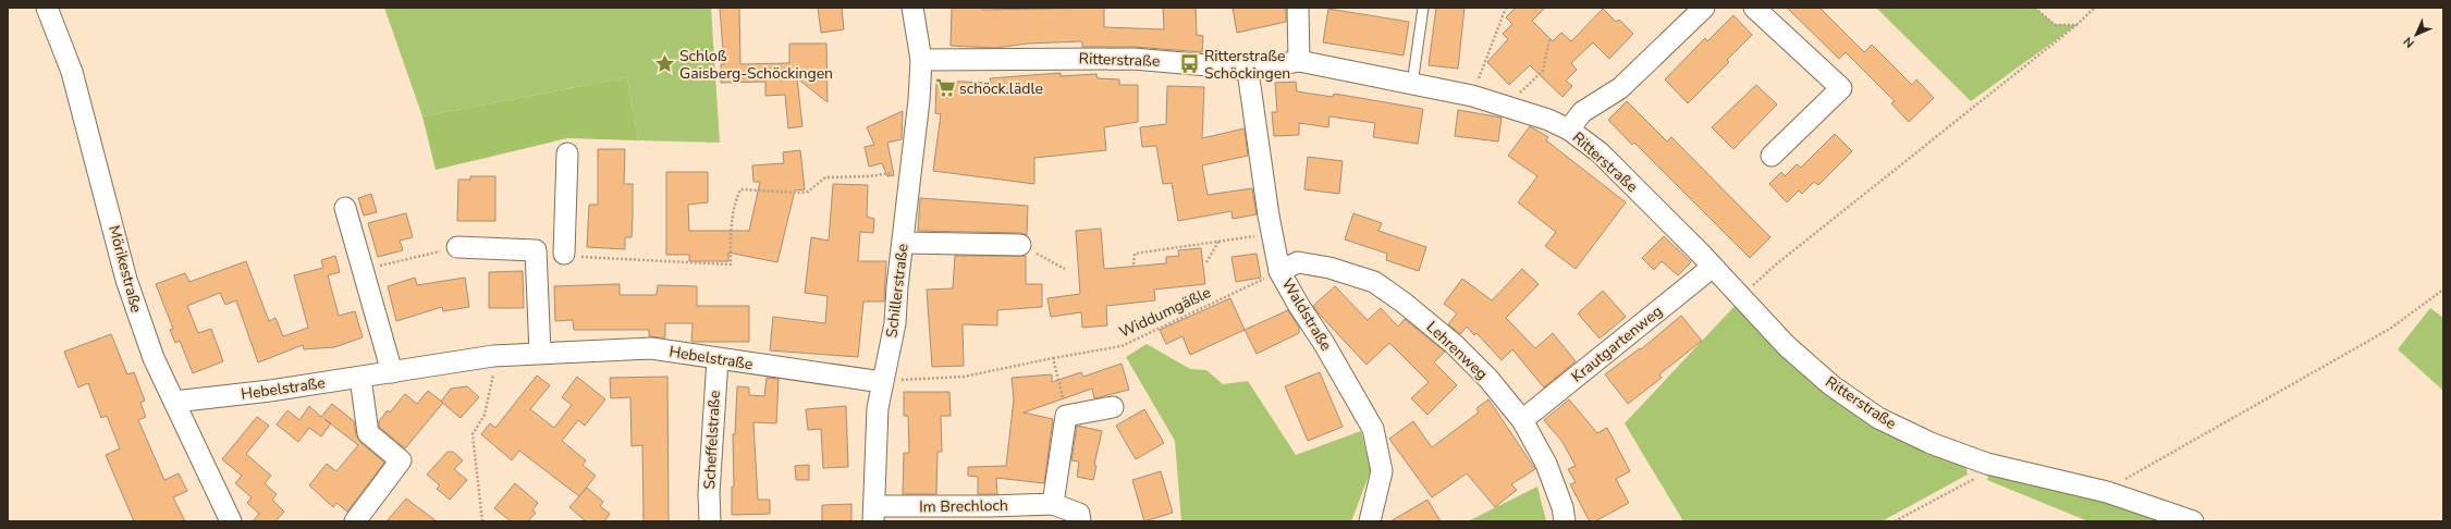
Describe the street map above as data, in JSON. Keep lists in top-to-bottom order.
{
  "streets": {
    "street": [
      "Ritterstraße",
      "Mörikestraße",
      "Schillerstraße",
      "Waldstraße",
      "Krautgartenweg",
      "Lehrenweg",
      "Hebelstraße",
      "Scheffelstraße",
      "Im Brechloch"
    ],
    "path": ["Widdumgäßle"]
  },
  "crossings": [
    ["Ritterstraße", "Schillerstraße"],
    ["Ritterstraße", "Waldstraße"],
    ["Ritterstraße", "Krautgartenweg"],
    ["Mörikestraße", "Hebelstraße"],
    ["Schillerstraße", "Widdumgäßle"],
    ["Schillerstraße", "Hebelstraße"],
    ["Schillerstraße", "Im Brechloch"],
    ["Widdumgäßle", "Waldstraße"],
    ["Widdumgäßle", "Lehrenweg"],
    ["Widdumgäßle", "Hebelstraße"],
    ["Waldstraße", "Lehrenweg"],
    ["Krautgartenweg", "Lehrenweg"],
    ["Hebelstraße", "Scheffelstraße"]
  ],
  "places": {
    "place": ["Schloß Gaisberg-Schöckingen"],
    "bus stop": ["Ritterstraße Schöckingen"],
    "supermarket": ["schöck.lädle"]
  },
  "north": "bottom left"
}
